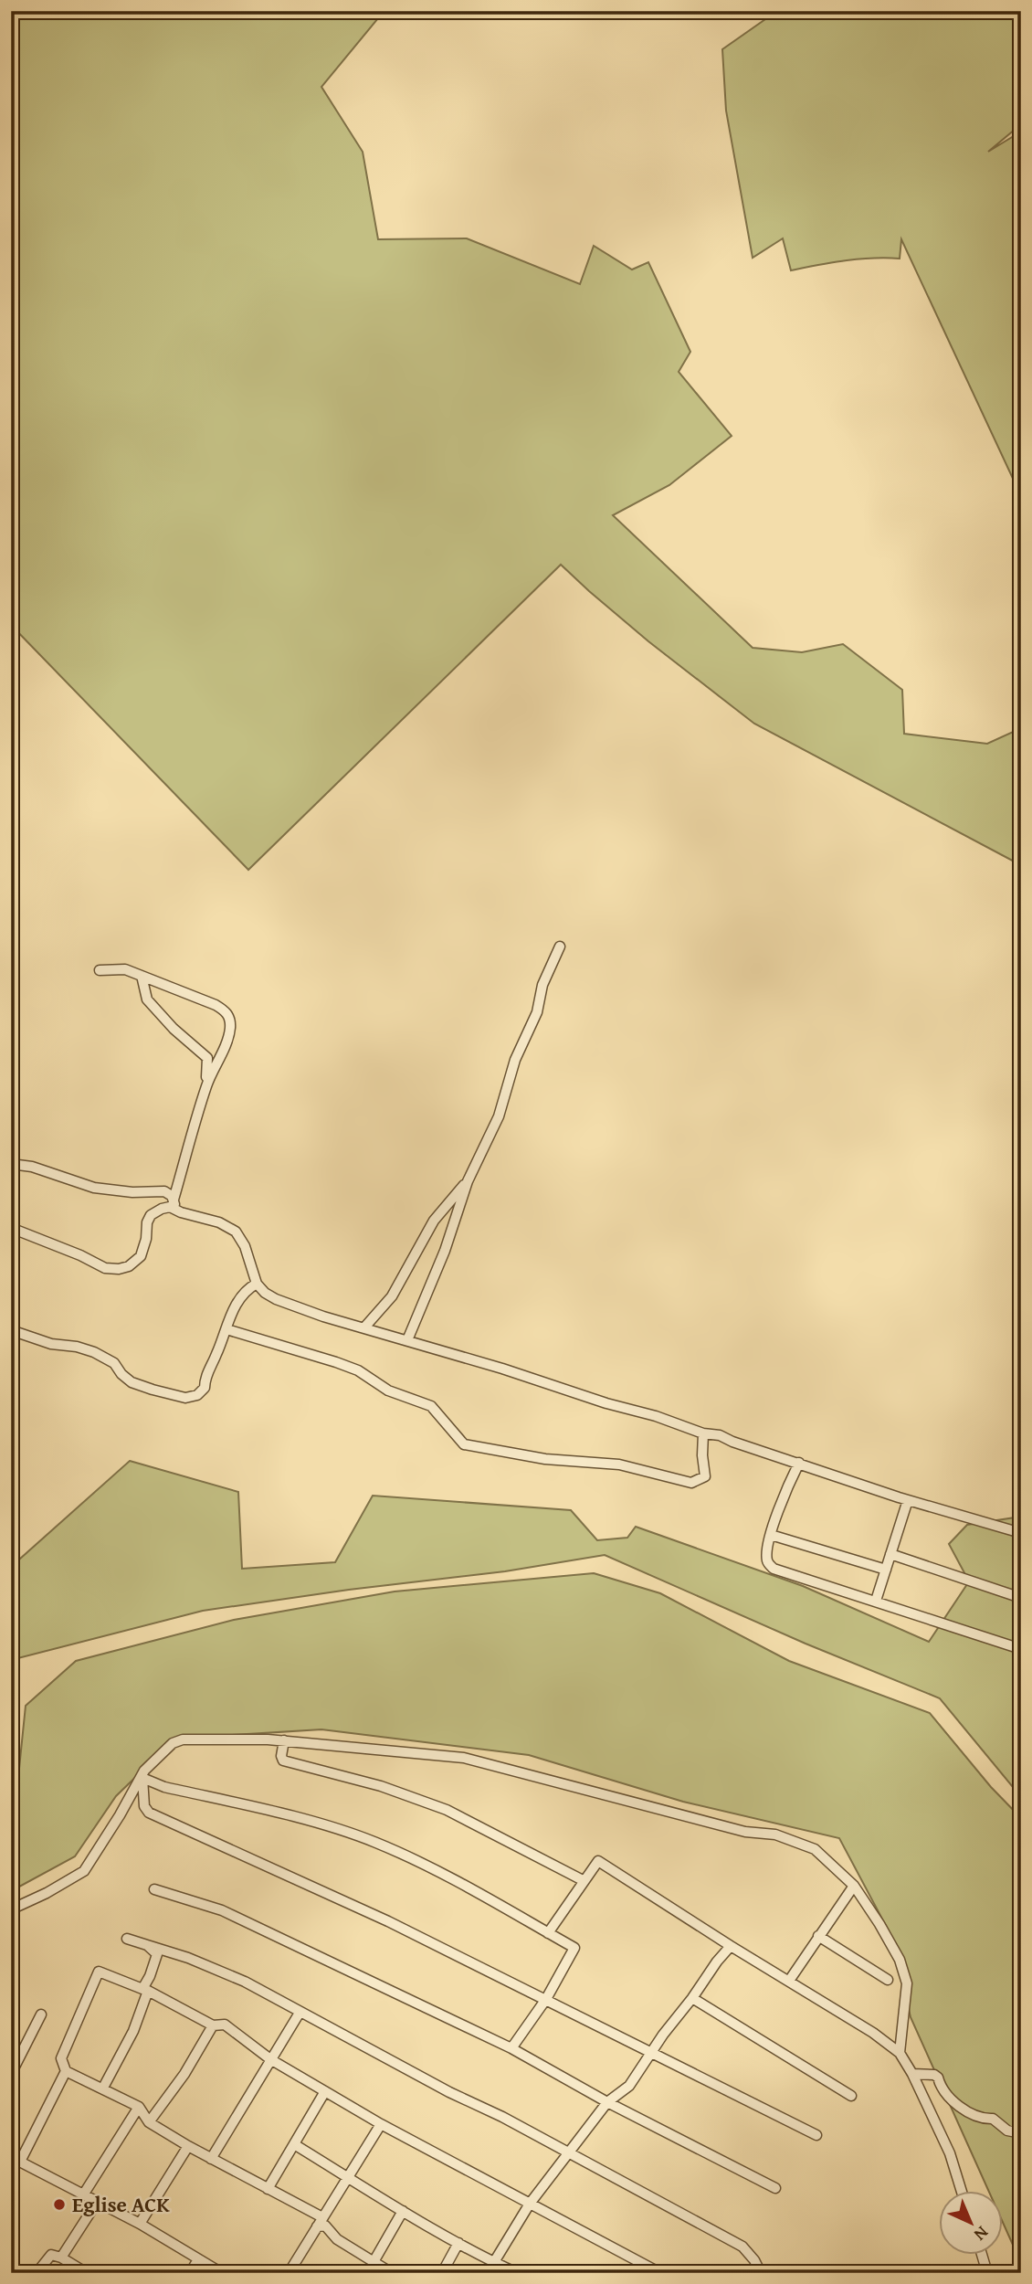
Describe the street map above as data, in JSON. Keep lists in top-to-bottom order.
{
  "places": ["Eglise ACK"],
  "north": "bottom right"
}
